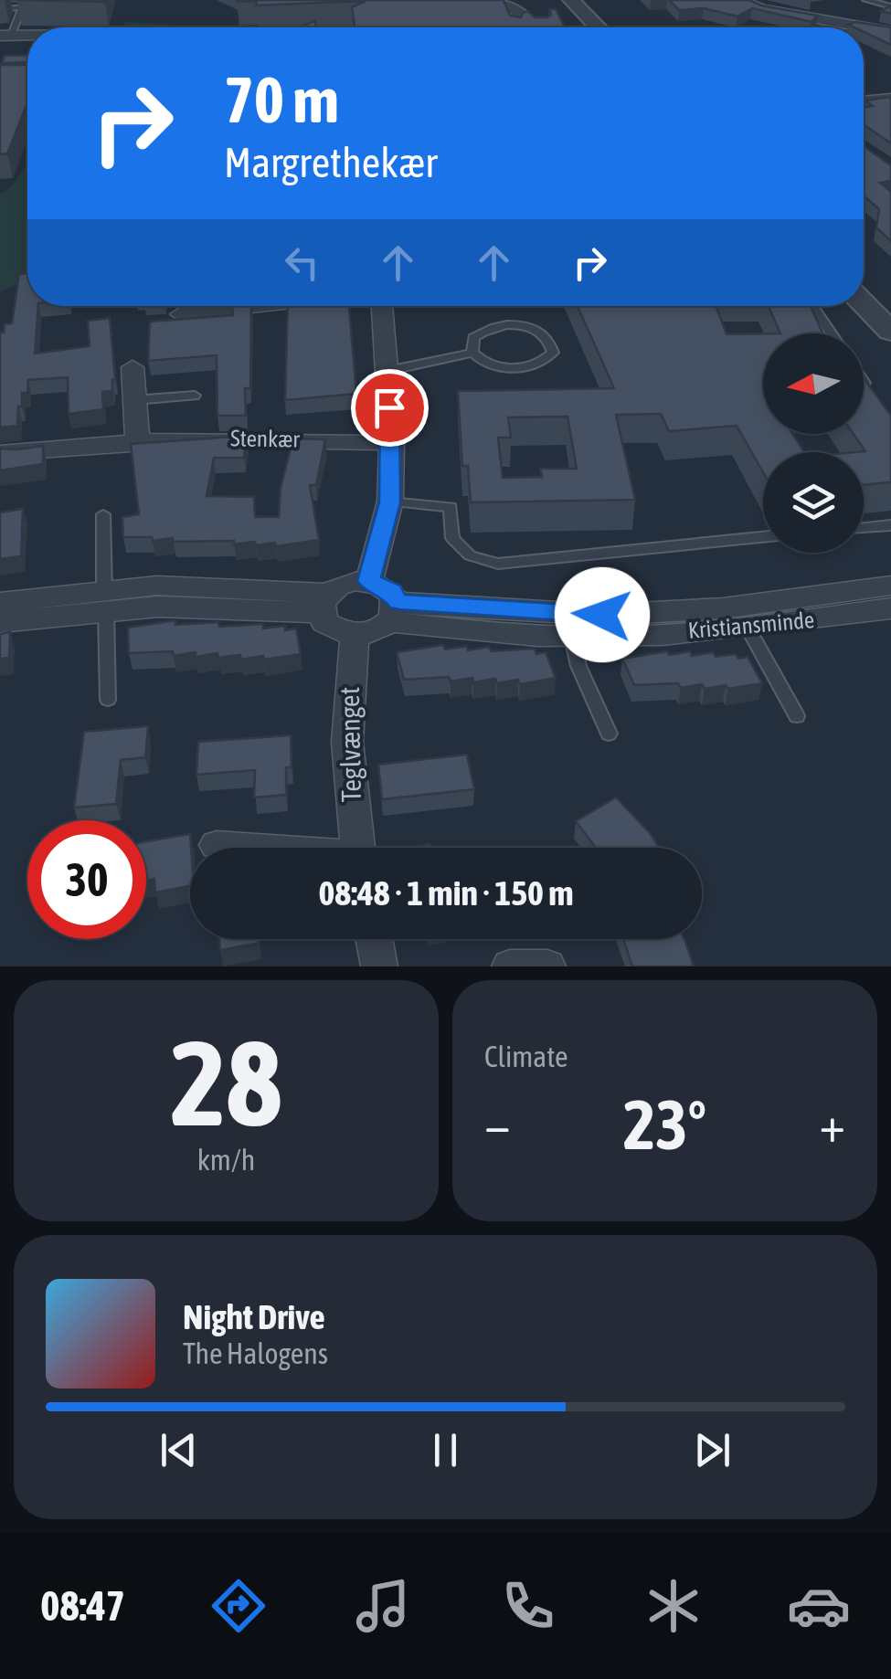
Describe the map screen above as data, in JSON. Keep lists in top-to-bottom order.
{
  "streets": {
    "street": ["Stenkær", "Kristiansminde", "Teglvænget"]
  },
  "crossings": [
    ["Kristiansminde", "Teglvænget"]
  ],
  "north": "left",
  "page": {
    "turn": ["70 m", "Margrethekær"],
    "limit": "30",
    "trip": "08:48 · 1 min · 150 m",
    "tile": [
      ["28", "km/h"],
      "Climate"
    ],
    "heat": ["−", "23°", "+"],
    "song": ["Night Drive", "The Halogens"],
    "tabs": "08:47"
  }
}
